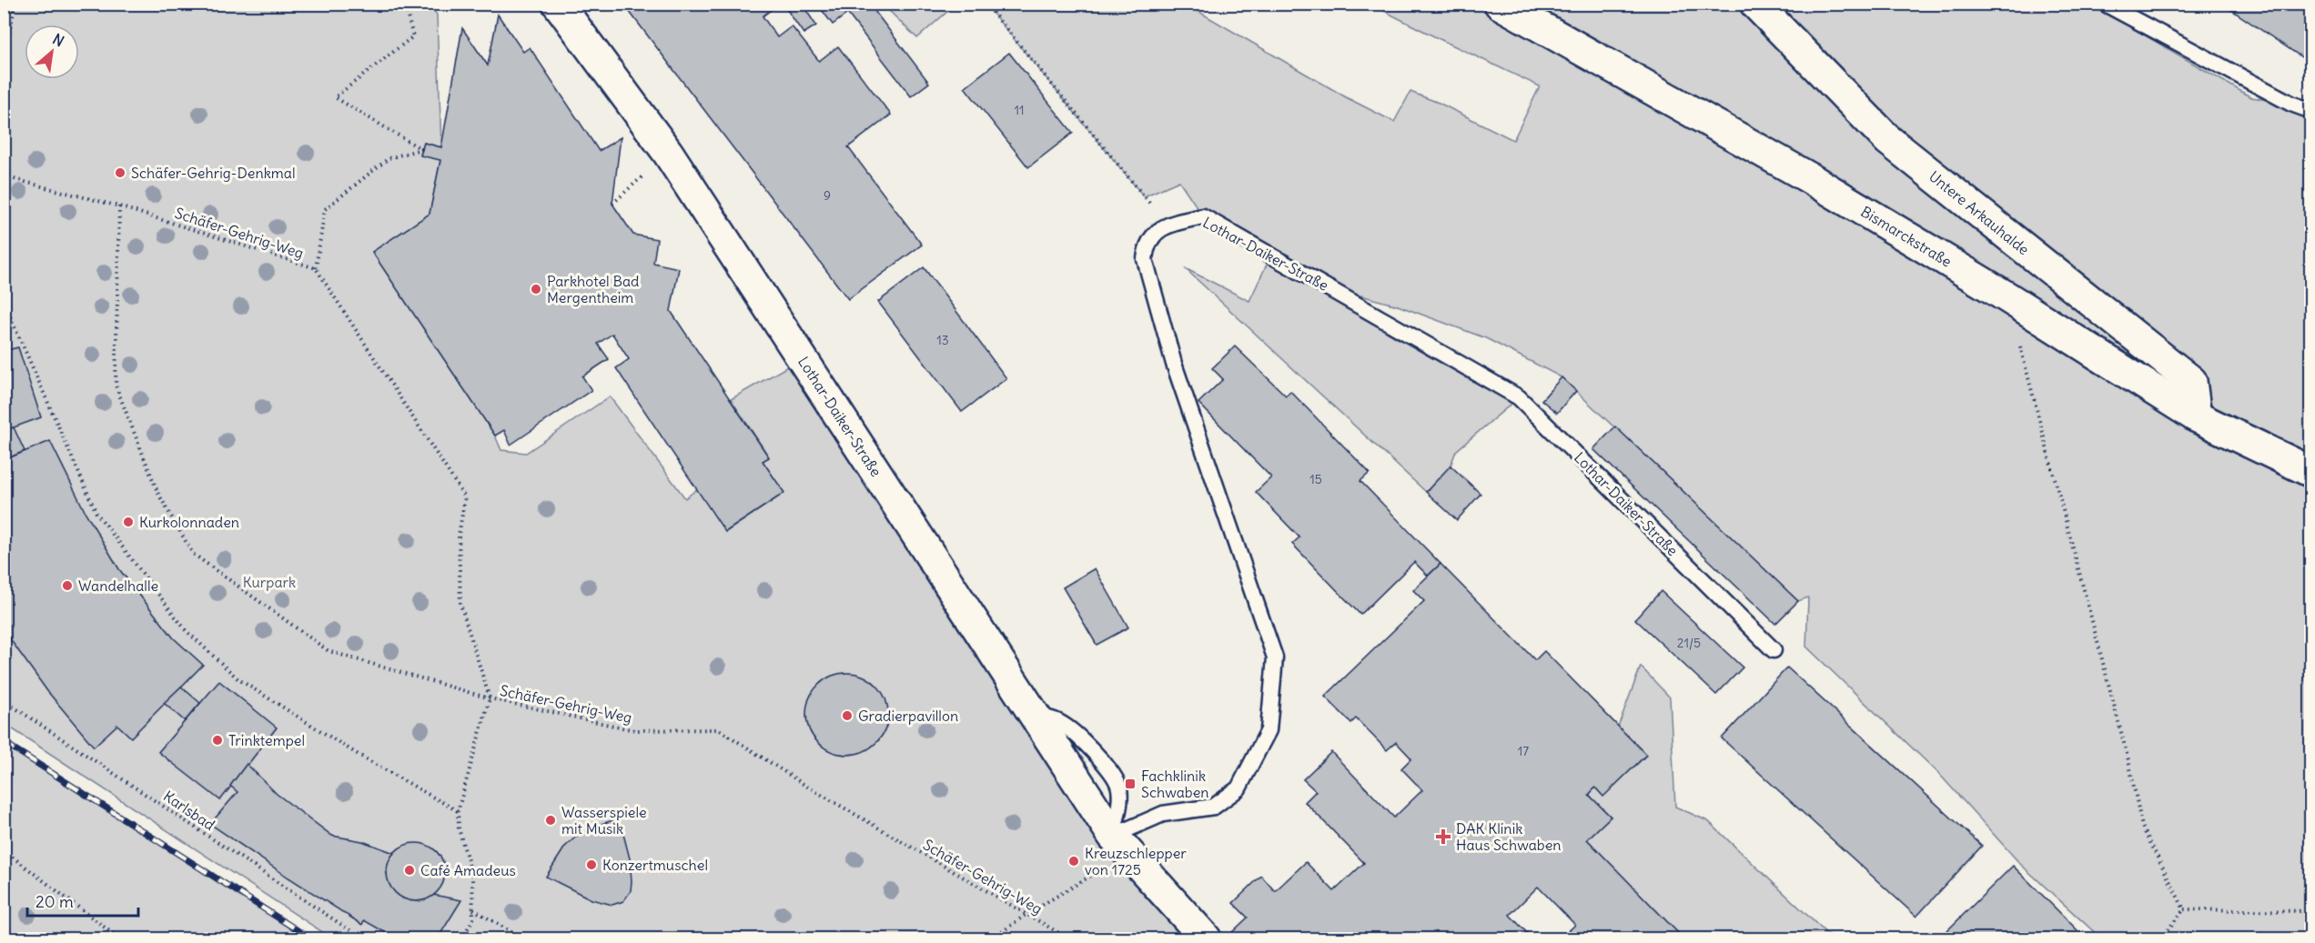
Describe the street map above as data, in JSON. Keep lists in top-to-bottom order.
{
  "streets": {
    "street": ["Untere Arkauhalde", "Bismarckstraße", "Lothar-Daiker-Straße"],
    "path": ["Schäfer-Gehrig-Weg", "Karlsbad"]
  },
  "crossings": [
    ["Untere Arkauhalde", "Bismarckstraße"]
  ],
  "parks": ["Kurpark"],
  "places": {
    "other": [
      "Schäfer-Gehrig-Denkmal",
      "Parkhotel Bad Mergentheim",
      "Kurkolonnaden",
      "Wandelhalle",
      "Gradierpavillon",
      "Trinktempel",
      "Wasserspiele mit Musik",
      "Kreuzschlepper von 1725",
      "Konzertmuschel",
      "Café Amadeus"
    ],
    "transit": ["Fachklinik Schwaben"],
    "health": ["DAK Klinik Haus Schwaben"]
  },
  "house_numbers": [
    "11",
    "9",
    "13",
    "15",
    "21/5",
    "17"
  ],
  "scale_bar": "20 m",
  "north": "top right"
}
